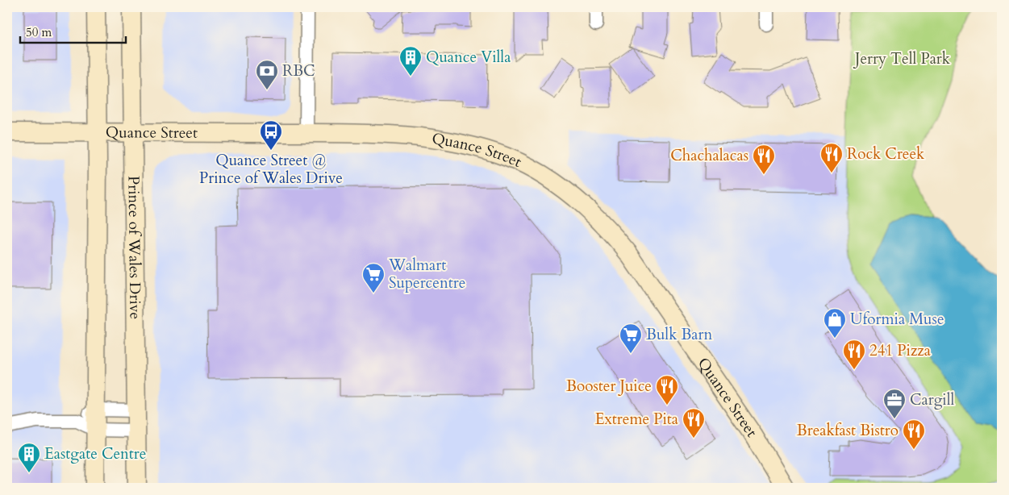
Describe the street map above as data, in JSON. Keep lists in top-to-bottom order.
{
  "streets": {
    "main road": ["Quance Street", "Prince of Wales Drive"]
  },
  "crossings": [
    ["Quance Street", "Prince of Wales Drive"]
  ],
  "parks": ["Jerry Tell Park"],
  "places": {
    "building": ["Quance Villa", "Eastgate Centre"],
    "bank": ["RBC"],
    "bus stop": ["Quance Street @ Prince of Wales Drive"],
    "restaurant": [
      "Rock Creek",
      "Chachalacas",
      "241 Pizza",
      "Booster Juice",
      "Extreme Pita",
      "Breakfast Bistro"
    ],
    "supermarket": ["Walmart Supercentre", "Bulk Barn"],
    "shop": ["Uformia Muse"],
    "office": ["Cargill"]
  },
  "scale_bar": "50 m"
}
